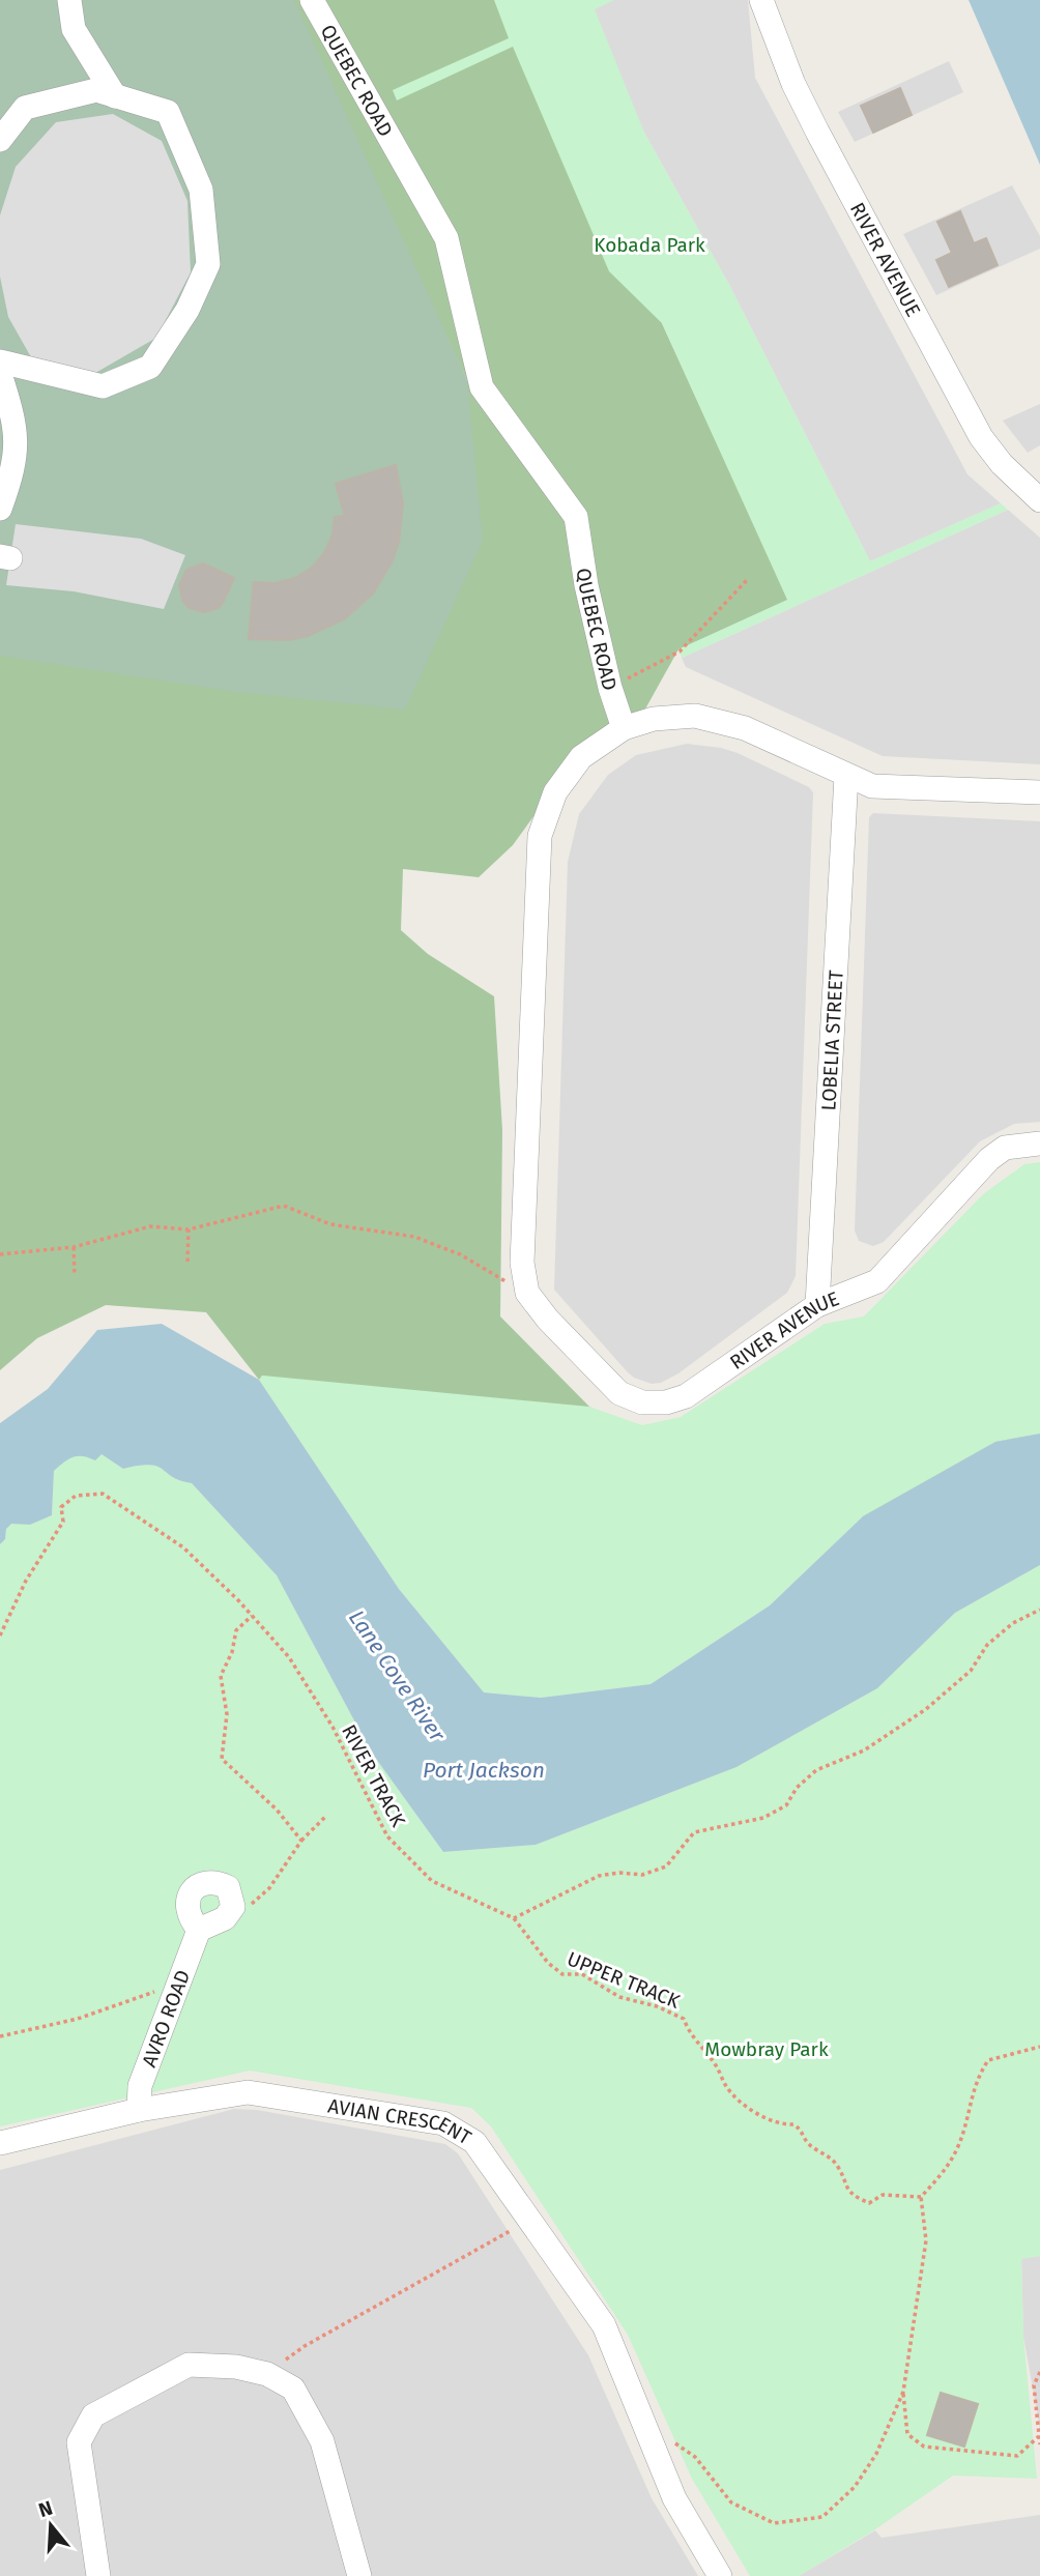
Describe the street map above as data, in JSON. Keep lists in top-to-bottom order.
{
  "streets": {
    "street": [
      "QUEBEC ROAD",
      "RIVER AVENUE",
      "LOBELIA STREET",
      "AVRO ROAD",
      "AVIAN CRESCENT"
    ],
    "path": ["RIVER TRACK", "UPPER TRACK"]
  },
  "crossings": [
    ["RIVER AVENUE", "LOBELIA STREET"],
    ["RIVER TRACK", "UPPER TRACK"],
    ["AVRO ROAD", "AVIAN CRESCENT"]
  ],
  "water": ["Lane Cove River", "Port Jackson"],
  "parks": ["Kobada Park", "Mowbray Park"],
  "north": "top"
}
